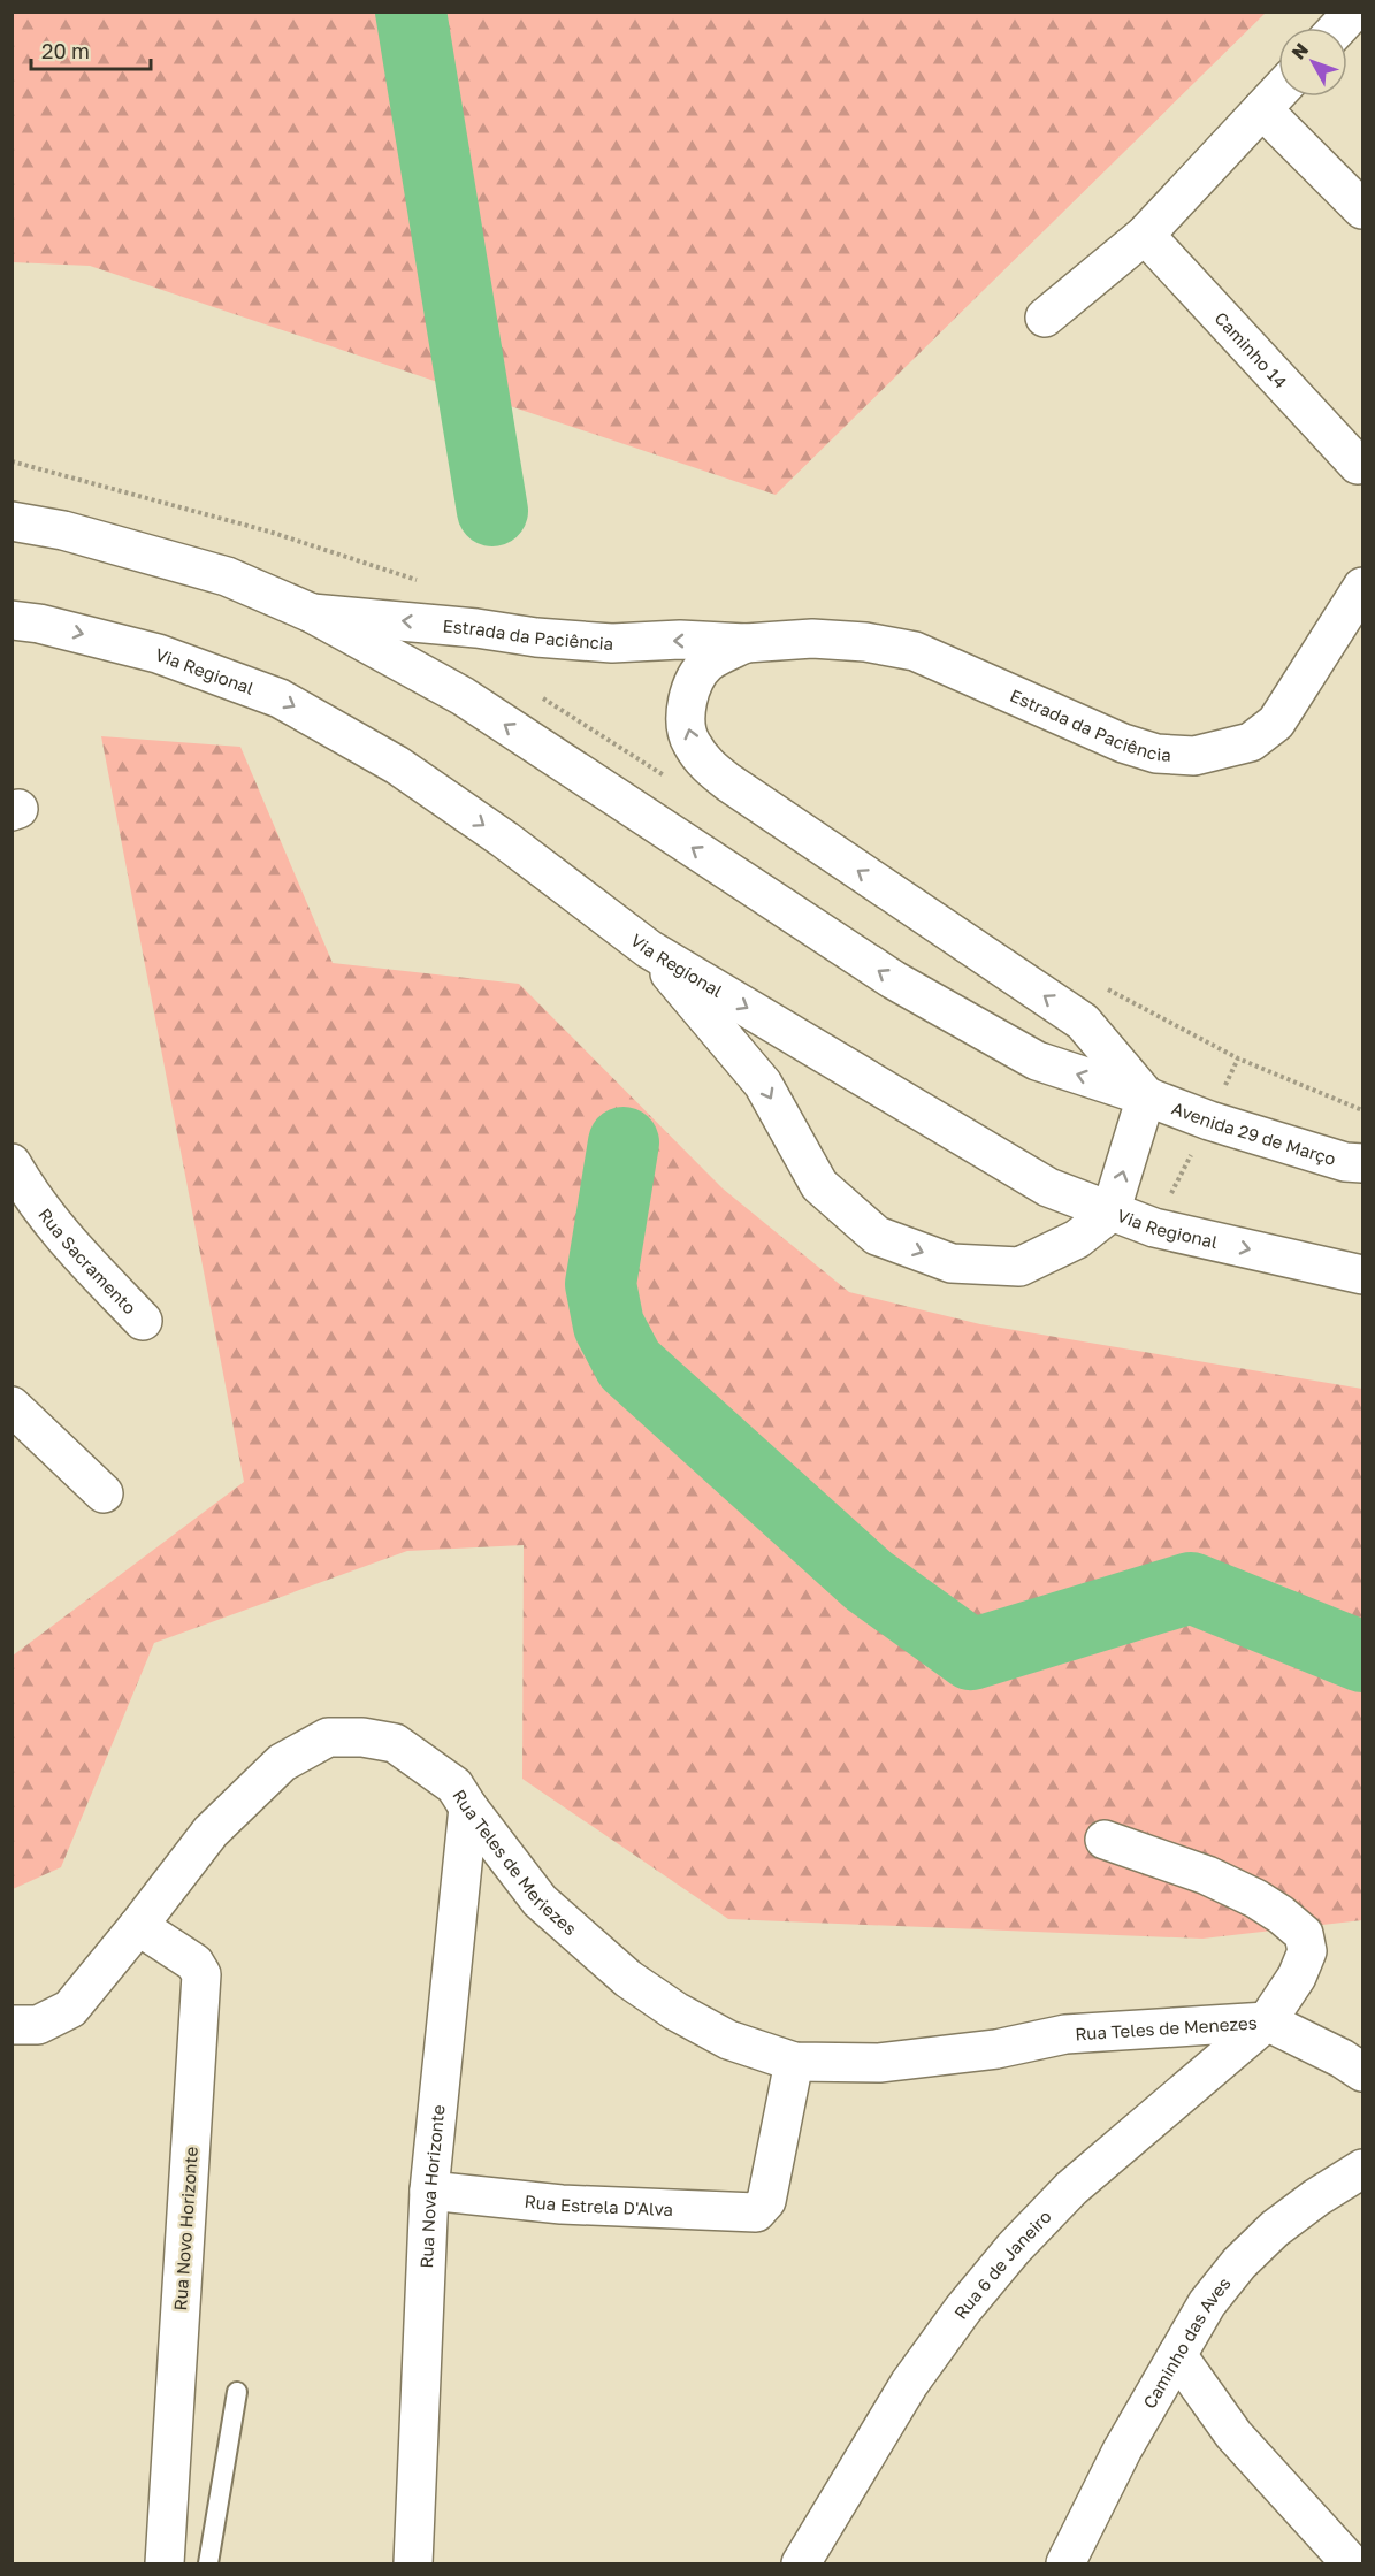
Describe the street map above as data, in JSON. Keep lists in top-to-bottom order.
{
  "streets": {
    "street": [
      "Caminho 14",
      "Estrada da Paciência",
      "Via Regional",
      "Avenida 29 de Março",
      "Rua Sacramento",
      "Rua Teles de Meriezes",
      "Rua Teles de Menezes",
      "Rua Nova Horizonte",
      "Rua Estrela D'Alva",
      "Rua Novo Horizonte",
      "Rua 6 de Janeiro",
      "Caminho das Aves"
    ]
  },
  "crossings": [
    ["Estrada da Paciência", "Avenida 29 de Março"],
    ["Rua Teles de Meriezes", "Rua Teles de Menezes"],
    ["Rua Teles de Meriezes", "Rua Nova Horizonte"],
    ["Rua Teles de Meriezes", "Rua Estrela D'Alva"],
    ["Rua Teles de Meriezes", "Rua Novo Horizonte"],
    ["Rua Teles de Menezes", "Rua 6 de Janeiro"],
    ["Rua Nova Horizonte", "Rua Estrela D'Alva"]
  ],
  "scale_bar": "20 m",
  "north": "top left"
}
